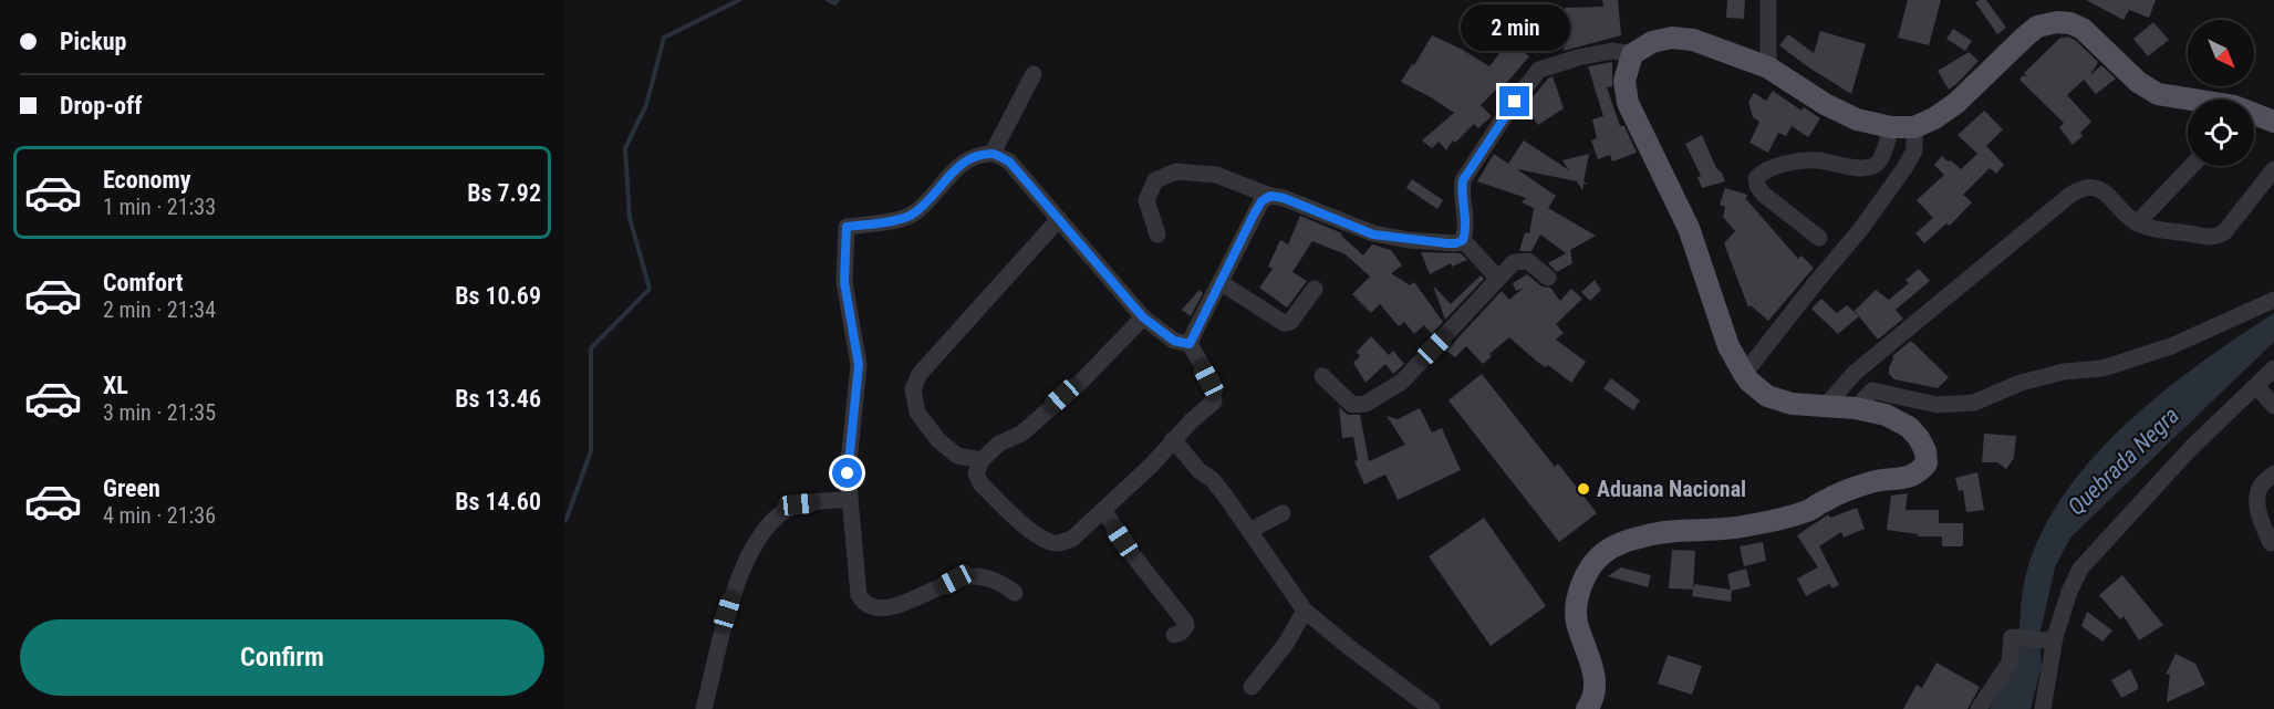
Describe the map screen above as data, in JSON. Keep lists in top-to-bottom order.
{
  "water": ["Quebrada Negra"],
  "places": ["Aduana Nacional"],
  "north": "bottom right",
  "page": {
    "banner": ["Pickup", "Drop-off"],
    "bubble": "2 min",
    "list": [
      {
        "name": "Economy",
        "note": "1 min · 21:33",
        "value": "Bs 7.92"
      },
      {
        "name": "Comfort",
        "note": "2 min · 21:34",
        "value": "Bs 10.69"
      },
      {
        "name": "XL",
        "note": "3 min · 21:35",
        "value": "Bs 13.46"
      },
      {
        "name": "Green",
        "note": "4 min · 21:36",
        "value": "Bs 14.60"
      }
    ],
    "buttons": "Confirm"
  }
}
